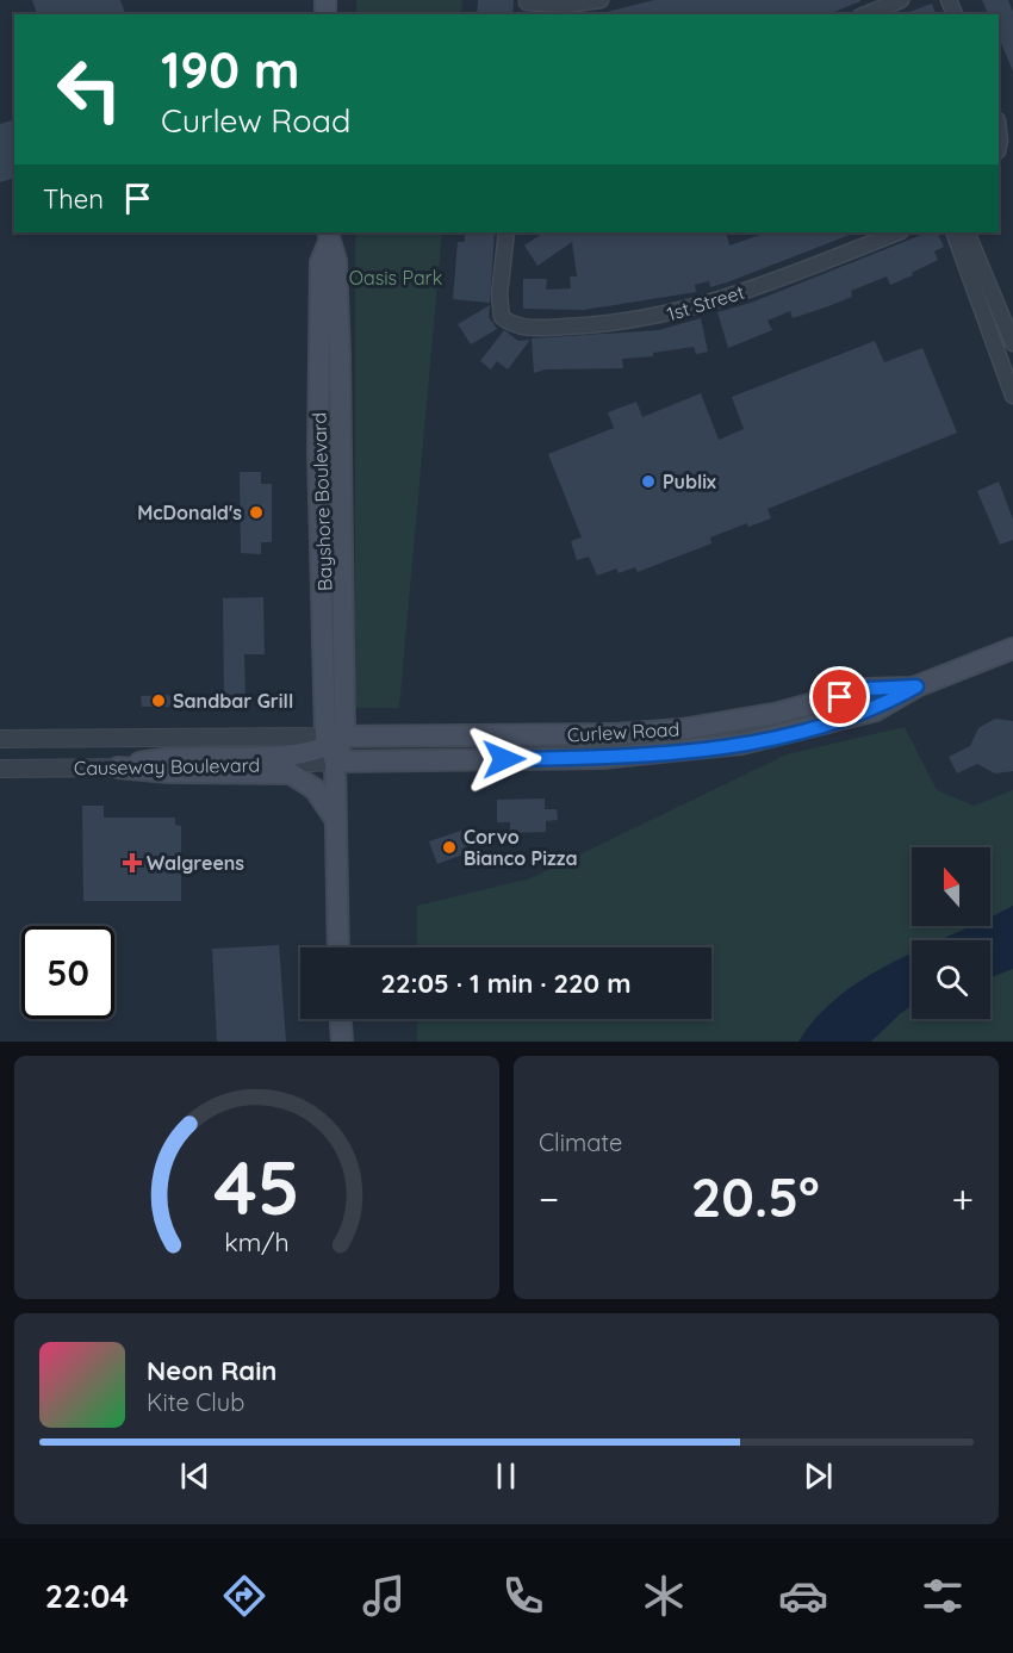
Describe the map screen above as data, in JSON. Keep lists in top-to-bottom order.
{
  "streets": {
    "main road": ["Bayshore Boulevard", "Curlew Road"],
    "street": ["1st Street", "Causeway Boulevard"]
  },
  "crossings": [
    ["Bayshore Boulevard", "Curlew Road"],
    ["Bayshore Boulevard", "Causeway Boulevard"],
    ["Curlew Road", "Causeway Boulevard"]
  ],
  "parks": ["Oasis Park"],
  "places": {
    "other": [
      "Publix",
      "McDonald's",
      "Sandbar Grill",
      "Corvo Bianco Pizza"
    ],
    "health": ["Walgreens"]
  },
  "north": "top",
  "page": {
    "turn": ["190 m", "Curlew Road"],
    "then": "Then",
    "limit": "50",
    "trip": "22:05 · 1 min · 220 m",
    "tile": "Climate",
    "heat": ["−", "20.5°", "+"],
    "song": ["Neon Rain", "Kite Club"],
    "tabs": "22:04",
    "gauge": ["45", "km/h"]
  }
}
